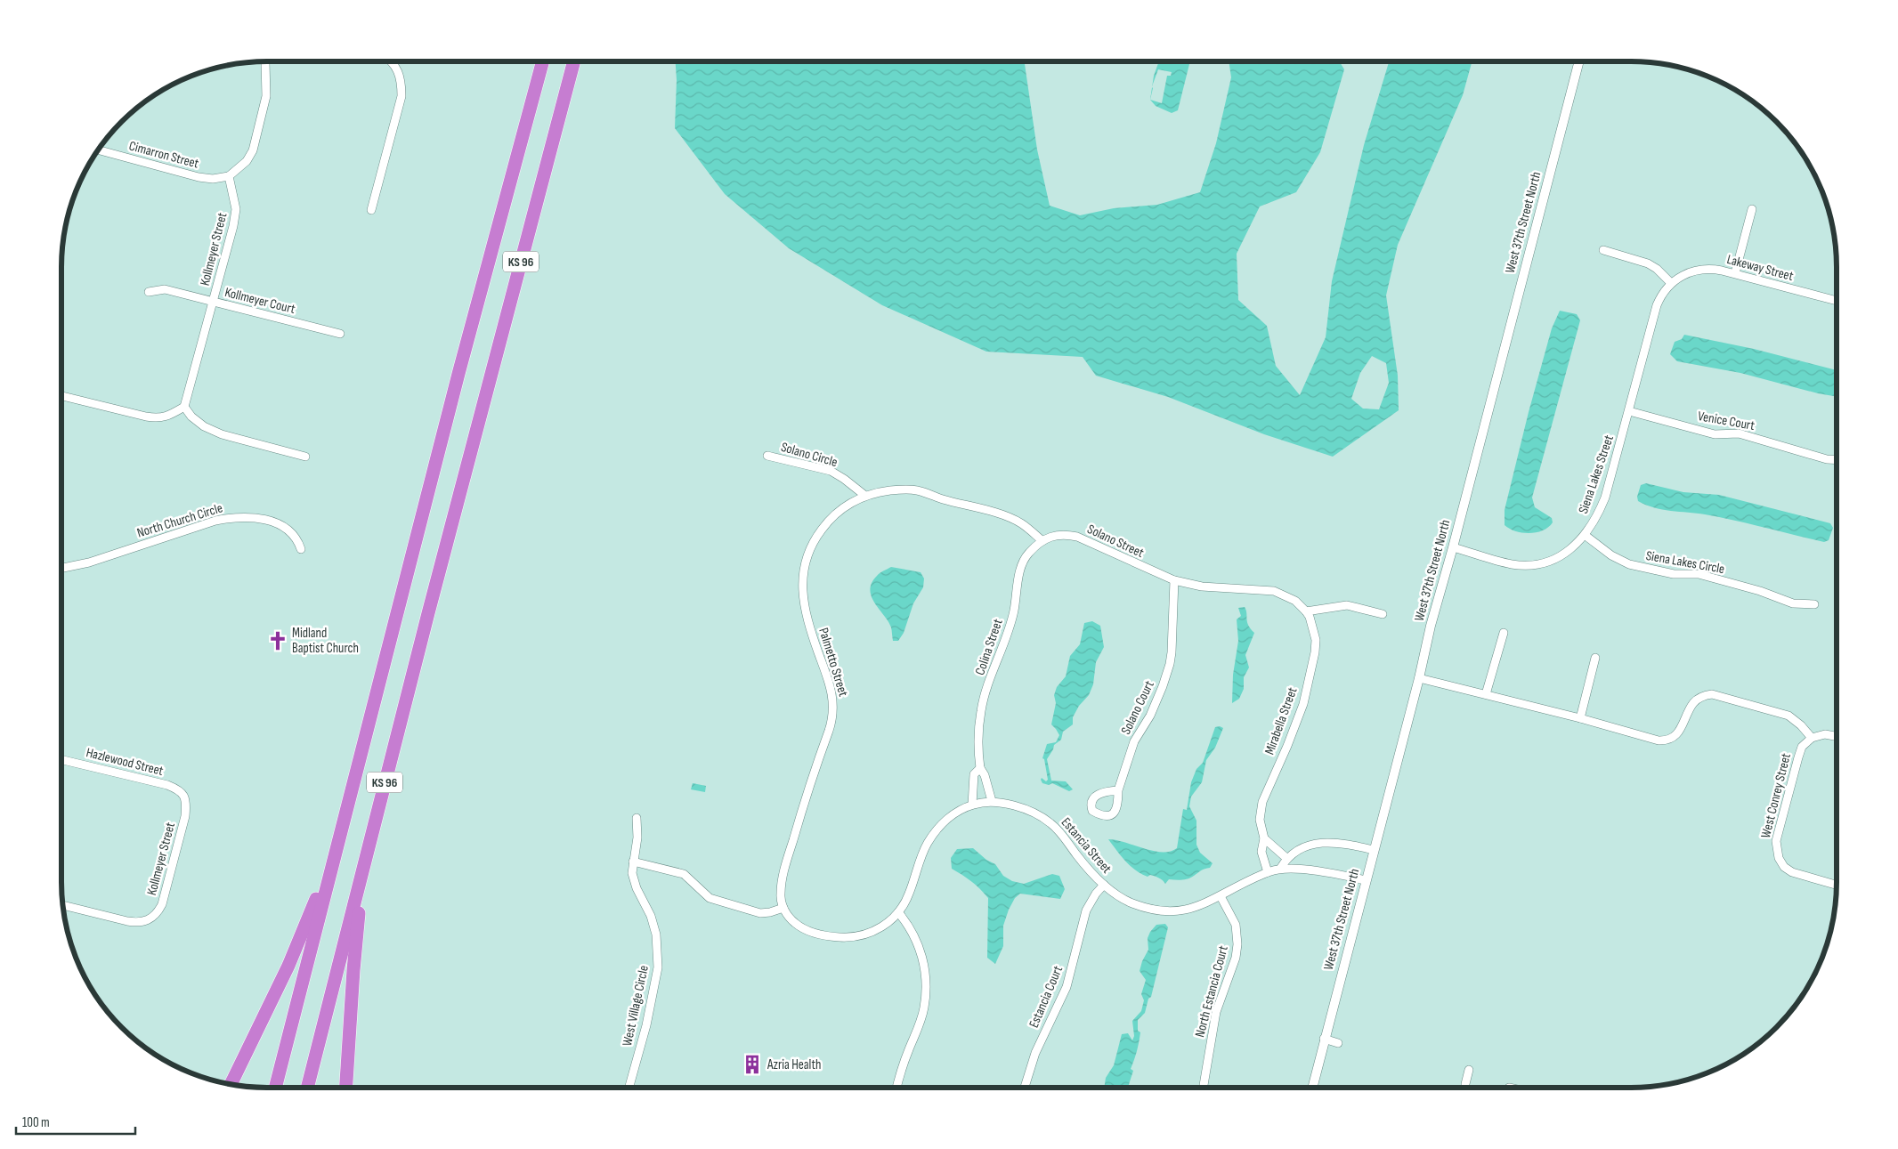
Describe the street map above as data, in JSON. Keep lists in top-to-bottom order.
{
  "streets": {
    "highway": ["KS 96"],
    "street": [
      "Cimarron Street",
      "West 37th Street North",
      "Kollmeyer Street",
      "Lakeway Street",
      "Kollmeyer Court",
      "Venice Court",
      "Solano Circle",
      "Siena Lakes Street",
      "North Church Circle",
      "Solano Street",
      "Siena Lakes Circle",
      "Colina Street",
      "Palmetto Street",
      "Solano Court",
      "Mirabella Street",
      "Hazlewood Street",
      "West Conrey Street",
      "Estancia Street",
      "North Estancia Court",
      "Estancia Court",
      "West Village Circle"
    ]
  },
  "crossings": [
    ["Cimarron Street", "Kollmeyer Street"],
    ["West 37th Street North", "Siena Lakes Street"],
    ["West 37th Street North", "Estancia Street"],
    ["Kollmeyer Street", "Kollmeyer Court"],
    ["Kollmeyer Street", "Hazlewood Street"],
    ["Lakeway Street", "Siena Lakes Street"],
    ["Venice Court", "Siena Lakes Street"],
    ["Solano Circle", "Palmetto Street"],
    ["Siena Lakes Street", "Siena Lakes Circle"],
    ["Solano Street", "Colina Street"],
    ["Solano Street", "Solano Court"],
    ["Solano Street", "Mirabella Street"],
    ["Colina Street", "Estancia Street"],
    ["Palmetto Street", "Estancia Street"],
    ["Mirabella Street", "Estancia Street"],
    ["Estancia Street", "North Estancia Court"],
    ["Estancia Street", "Estancia Court"]
  ],
  "places": {
    "church": ["Midland Baptist Church"],
    "building": ["Azria Health"]
  },
  "scale_bar": "100 m"
}
